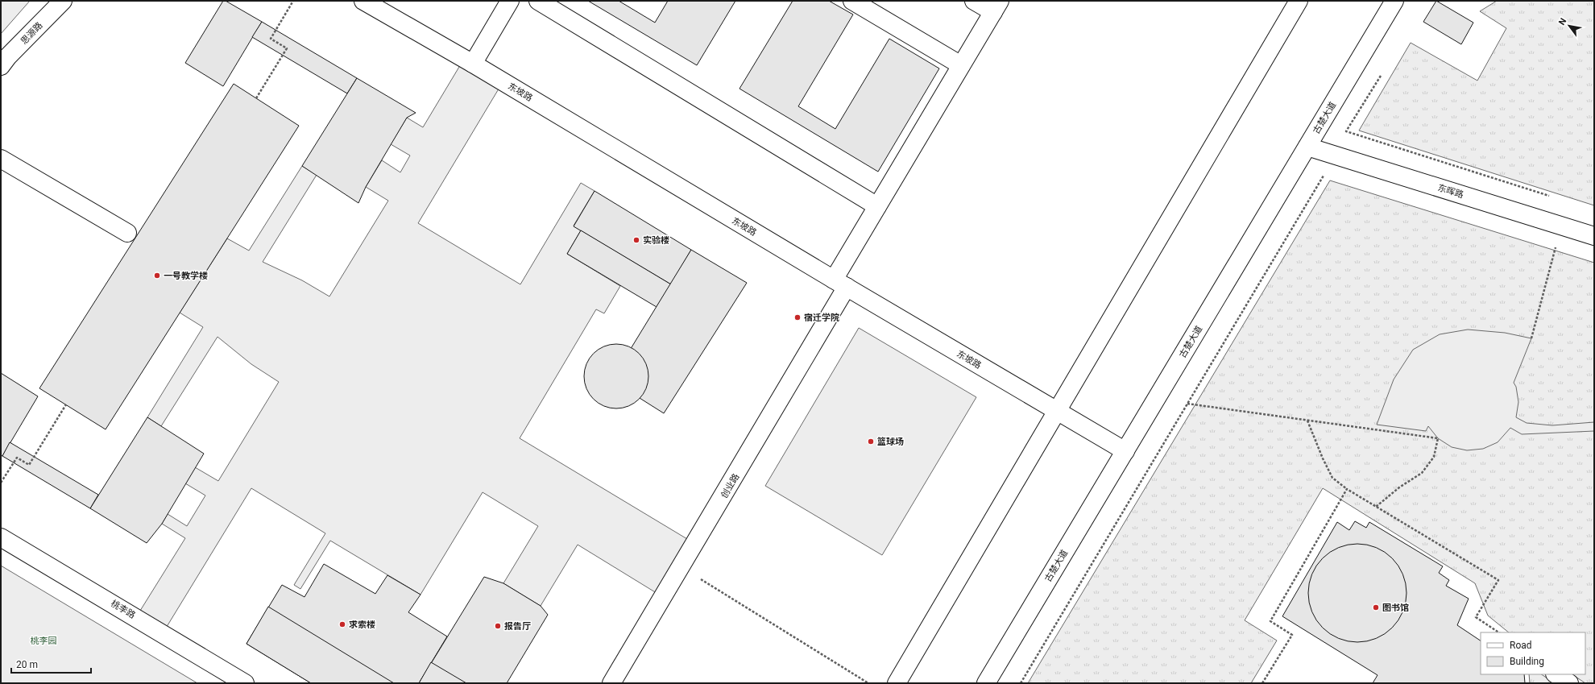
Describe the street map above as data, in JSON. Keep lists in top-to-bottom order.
{
  "streets": {
    "lane": [
      "思源路",
      "东坡路",
      "古楚大道",
      "东晖路",
      "创业路",
      "桃李路"
    ]
  },
  "crossings": [
    ["东坡路", "古楚大道"],
    ["东坡路", "创业路"],
    ["古楚大道", "东晖路"]
  ],
  "parks": ["桃李园"],
  "places": [
    "实验楼",
    "一号教学楼",
    "宿迁学院",
    "篮球场",
    "图书馆",
    "求索楼",
    "报告厅"
  ],
  "legend": ["Road", "Building"],
  "scale_bar": "20 m",
  "north": "top left"
}
